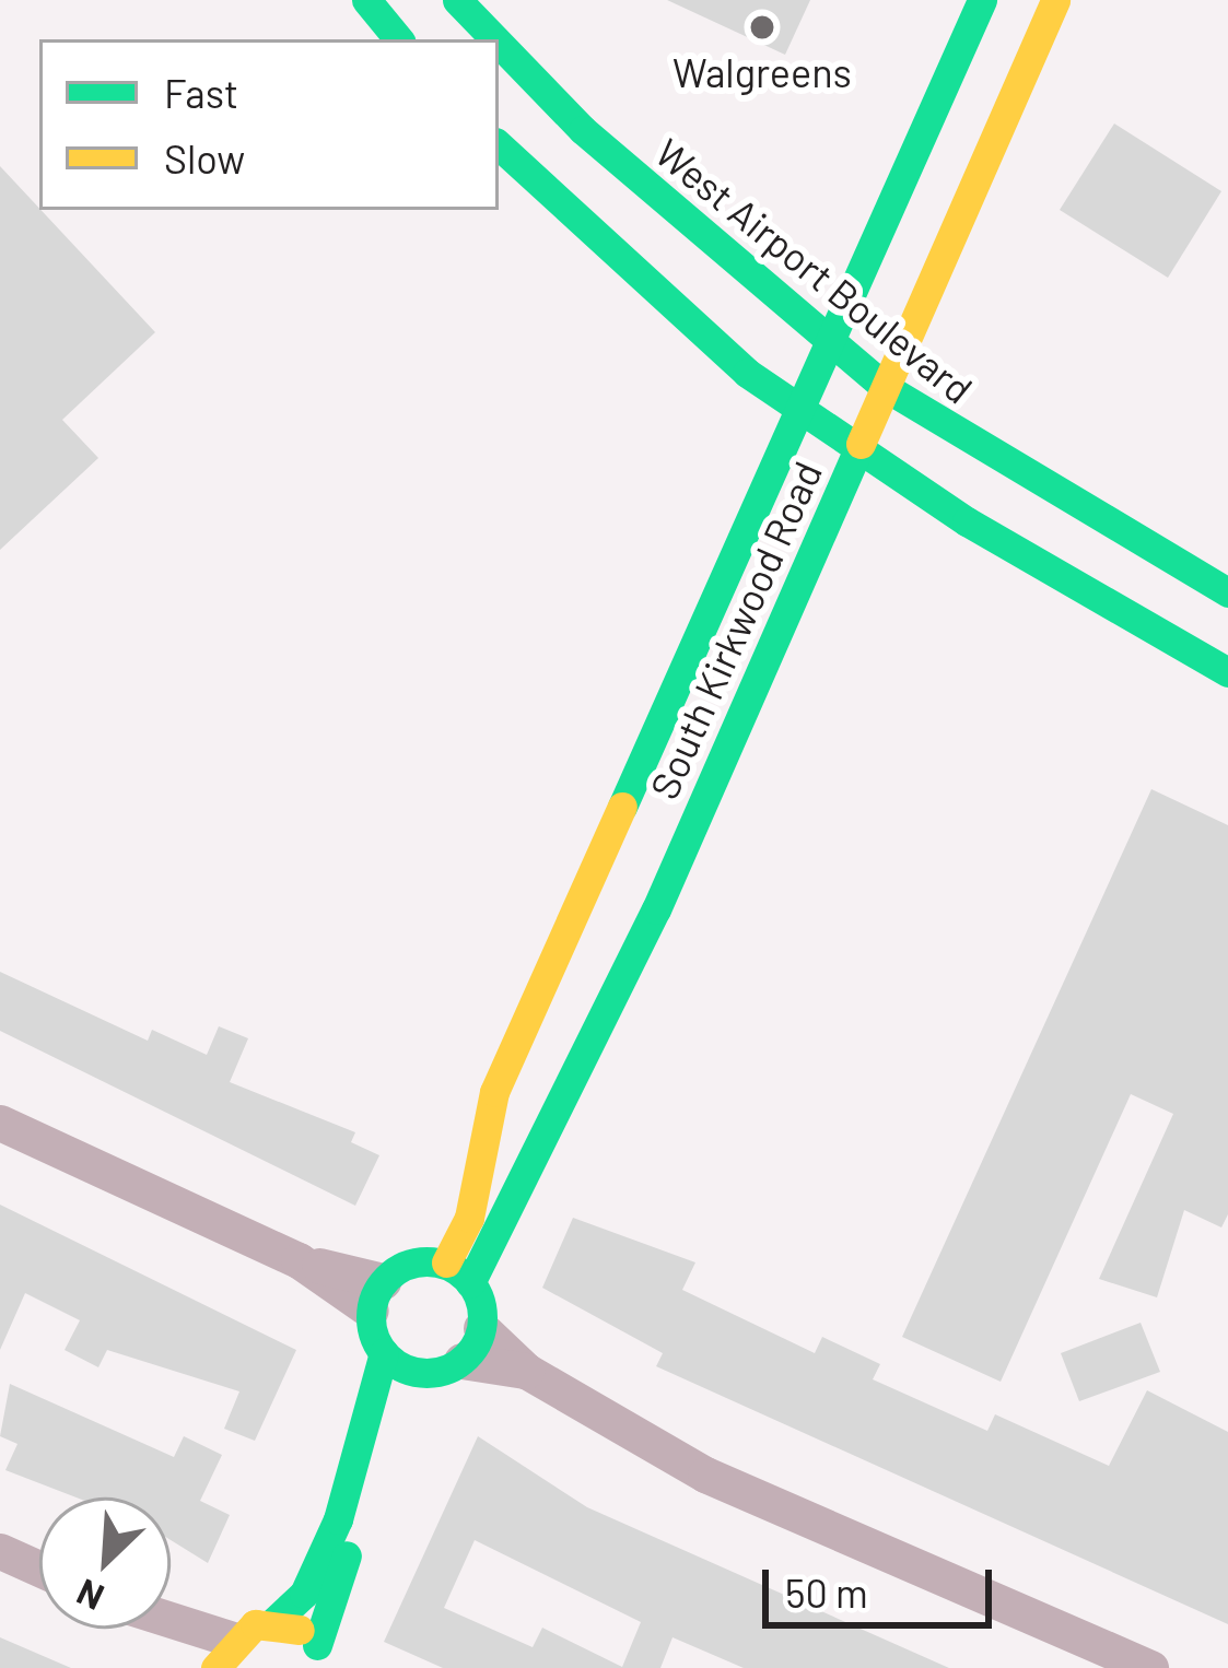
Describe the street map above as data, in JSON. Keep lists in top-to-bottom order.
{
  "streets": {
    "main road": ["West Airport Boulevard", "South Kirkwood Road"]
  },
  "crossings": [
    ["West Airport Boulevard", "South Kirkwood Road"]
  ],
  "places": ["Walgreens"],
  "legend": ["Fast", "Slow"],
  "scale_bar": "50 m",
  "north": "bottom left"
}
